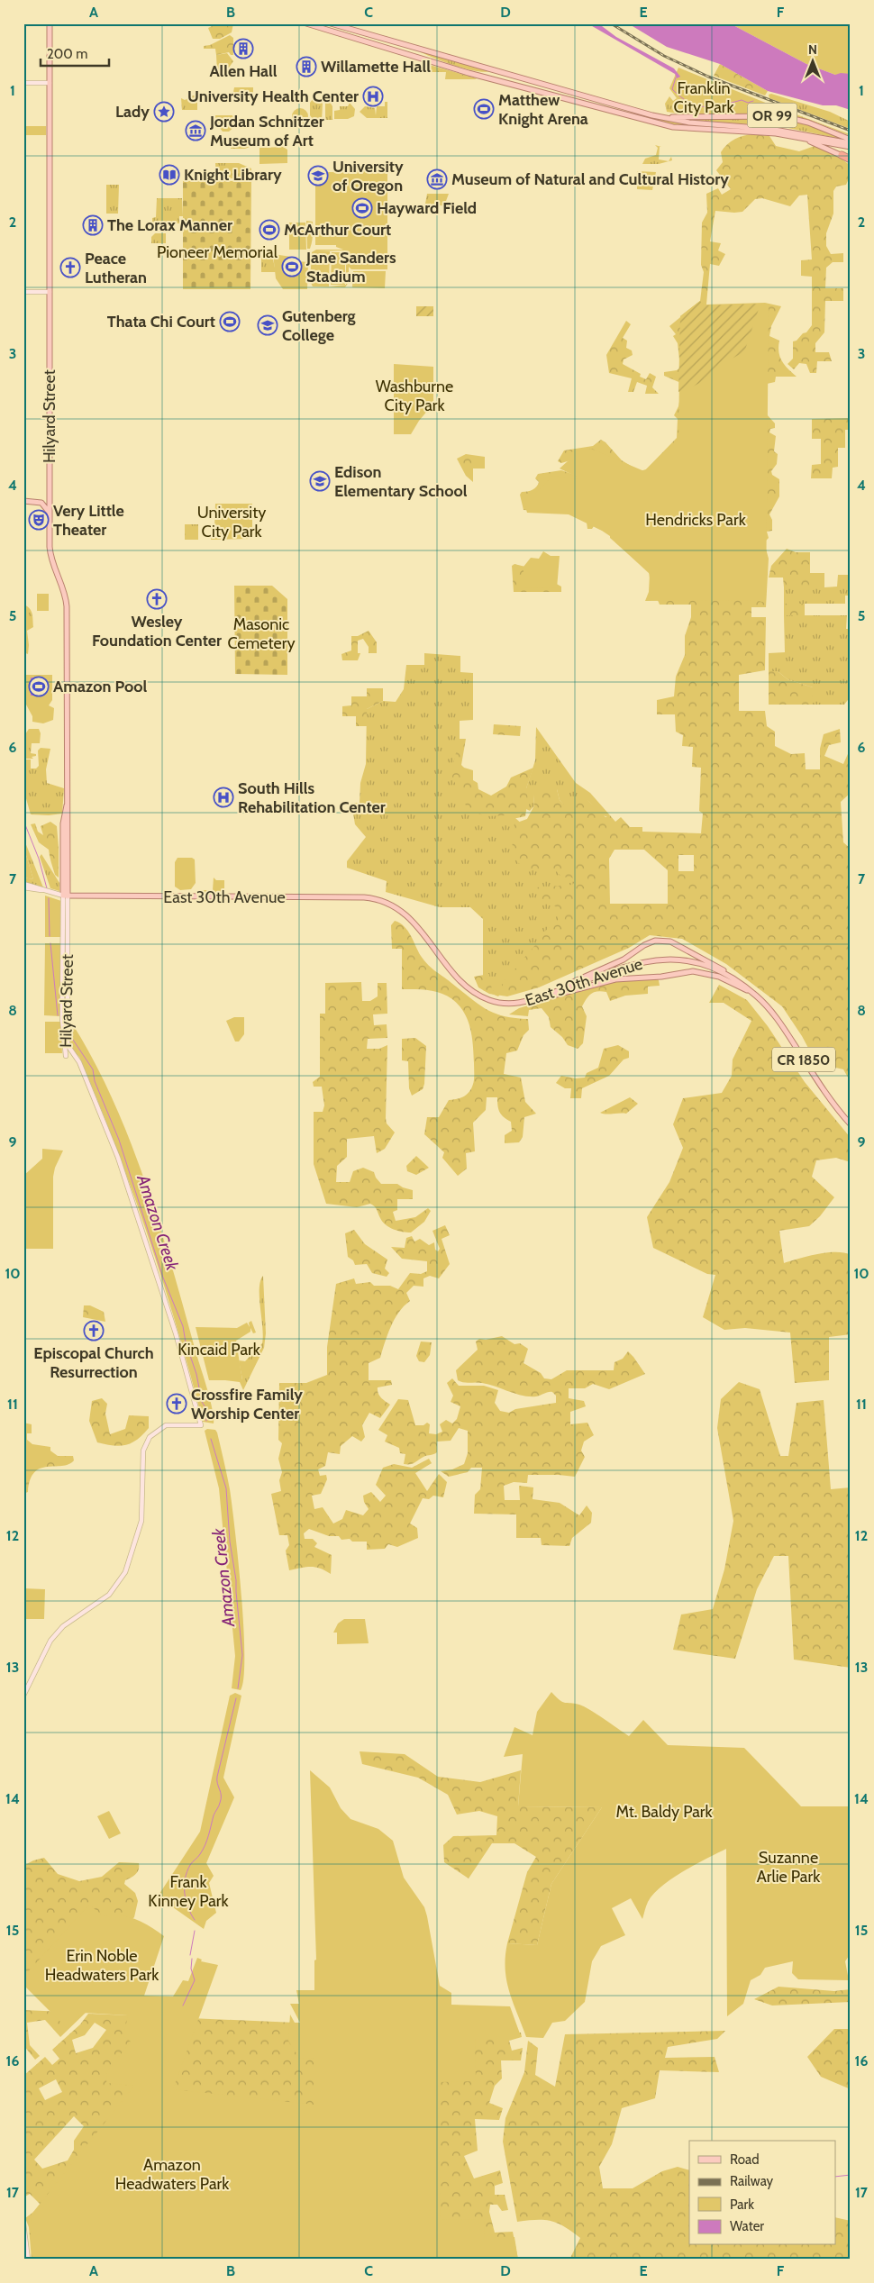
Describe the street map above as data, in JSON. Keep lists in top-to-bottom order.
{
  "streets": {
    "highway": ["OR 99"],
    "main road": ["Hilyard Street", "East 30th Avenue", "CR 1850"]
  },
  "crossings": [
    ["Hilyard Street", "East 30th Avenue"]
  ],
  "water": ["Amazon Creek"],
  "parks": [
    "Franklin City Park",
    "Pioneer Memorial",
    "Washburne City Park",
    "University City Park",
    "Hendricks Park",
    "Masonic Cemetery",
    "Kincaid Park",
    "Mt. Baldy Park",
    "Suzanne Arlie Park",
    "Frank Kinney Park",
    "Erin Noble Headwaters Park",
    "Amazon Headwaters Park"
  ],
  "places": {
    "building": ["Allen Hall", "Willamette Hall", "The Lorax Manner"],
    "hospital": ["University Health Center", "South Hills Rehabilitation Center"],
    "sports": [
      "Matthew Knight Arena",
      "Hayward Field",
      "McArthur Court",
      "Jane Sanders Stadium",
      "Thata Chi Court",
      "Amazon Pool"
    ],
    "place": ["Lady"],
    "museum": ["Jordan Schnitzer Museum of Art", "Museum of Natural and Cultural History"],
    "library": ["Knight Library"],
    "school or university": ["University of Oregon", "Gutenberg College", "Edison Elementary School"],
    "church": [
      "Peace Lutheran",
      "Wesley Foundation Center",
      "Episcopal Church Resurrection",
      "Crossfire Family Worship Center"
    ],
    "theatre": ["Very Little Theater"]
  },
  "legend": [
    "Road",
    "Railway",
    "Park",
    "Water"
  ],
  "scale_bar": "200 m",
  "north": "top",
  "grid": {
    "columns": [
      "A",
      "B",
      "C",
      "D",
      "E",
      "F"
    ],
    "rows": [
      "1",
      "2",
      "3",
      "4",
      "5",
      "6",
      "7",
      "8",
      "9",
      "10",
      "11",
      "12",
      "13",
      "14",
      "15",
      "16",
      "17"
    ]
  }
}
